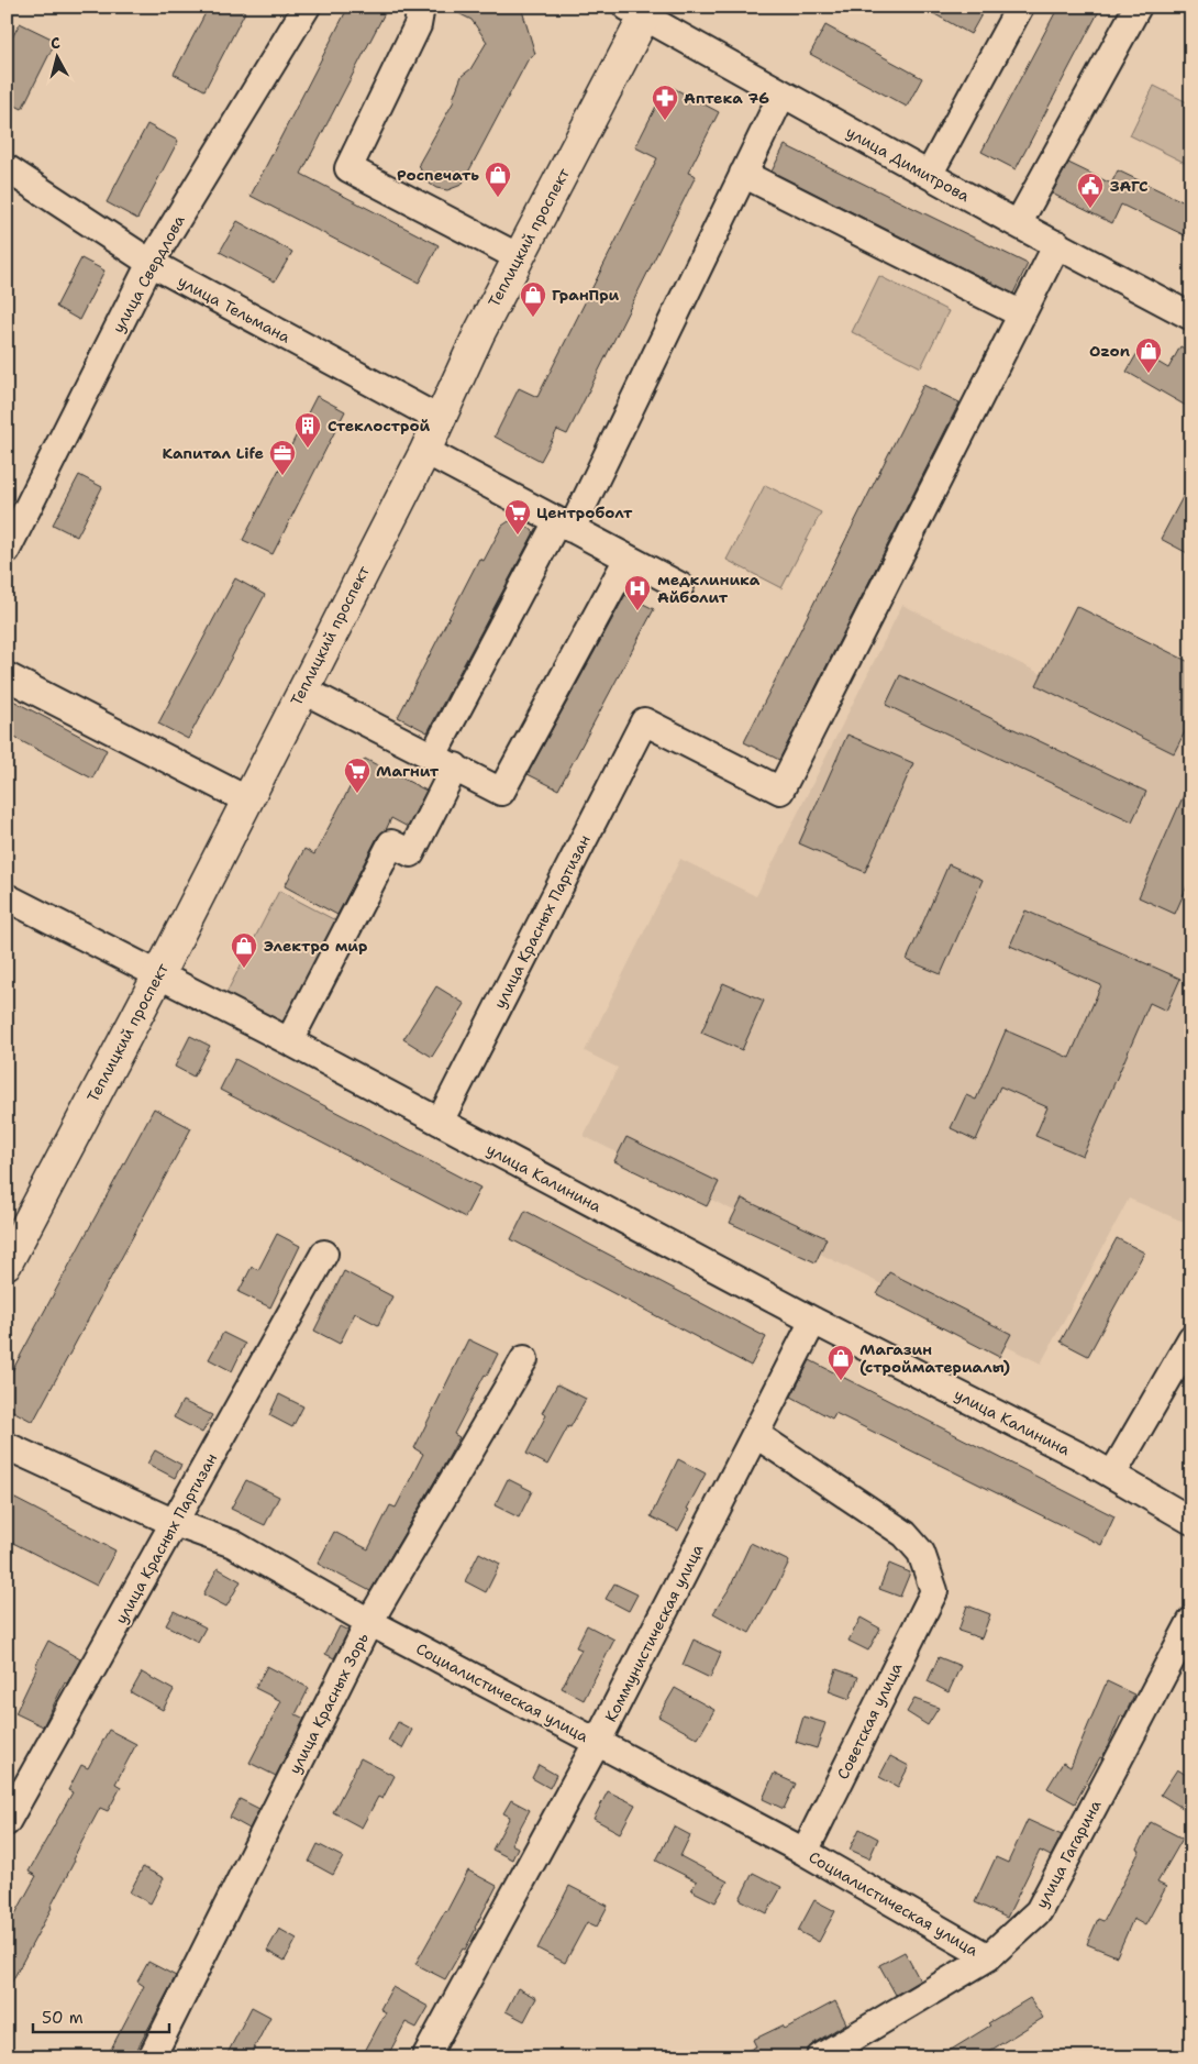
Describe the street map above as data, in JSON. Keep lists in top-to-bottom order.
{
  "streets": {
    "main road": ["Теплицкий проспект"],
    "street": [
      "улица Димитрова",
      "улица Свердлова",
      "улица Тельмана",
      "улица Красных Партизан",
      "улица Калинина",
      "Коммунистическая улица",
      "Социалистическая улица",
      "улица Красных Зорь",
      "Советская улица",
      "улица Гагарина"
    ]
  },
  "crossings": [
    ["улица Димитрова", "Теплицкий проспект"],
    ["Теплицкий проспект", "улица Тельмана"],
    ["Теплицкий проспект", "улица Калинина"],
    ["улица Свердлова", "улица Тельмана"],
    ["улица Красных Партизан", "улица Калинина"],
    ["улица Красных Партизан", "Социалистическая улица"],
    ["улица Калинина", "Коммунистическая улица"],
    ["Коммунистическая улица", "Социалистическая улица"],
    ["Коммунистическая улица", "Советская улица"],
    ["Социалистическая улица", "улица Красных Зорь"],
    ["Социалистическая улица", "Советская улица"],
    ["Социалистическая улица", "улица Гагарина"]
  ],
  "places": {
    "pharmacy": ["Аптека 76"],
    "shop": [
      "Роспечать",
      "ГранПри",
      "Ozon",
      "Электро мир",
      "Магазин (стройматериалы)"
    ],
    "public building": ["ЗАГС"],
    "building": ["Стеклострой"],
    "office": ["Капитал Life"],
    "supermarket": ["Центроболт", "Магнит"],
    "hospital": ["медклиника Айболит"]
  },
  "scale_bar": "50 m",
  "north": "top"
}
